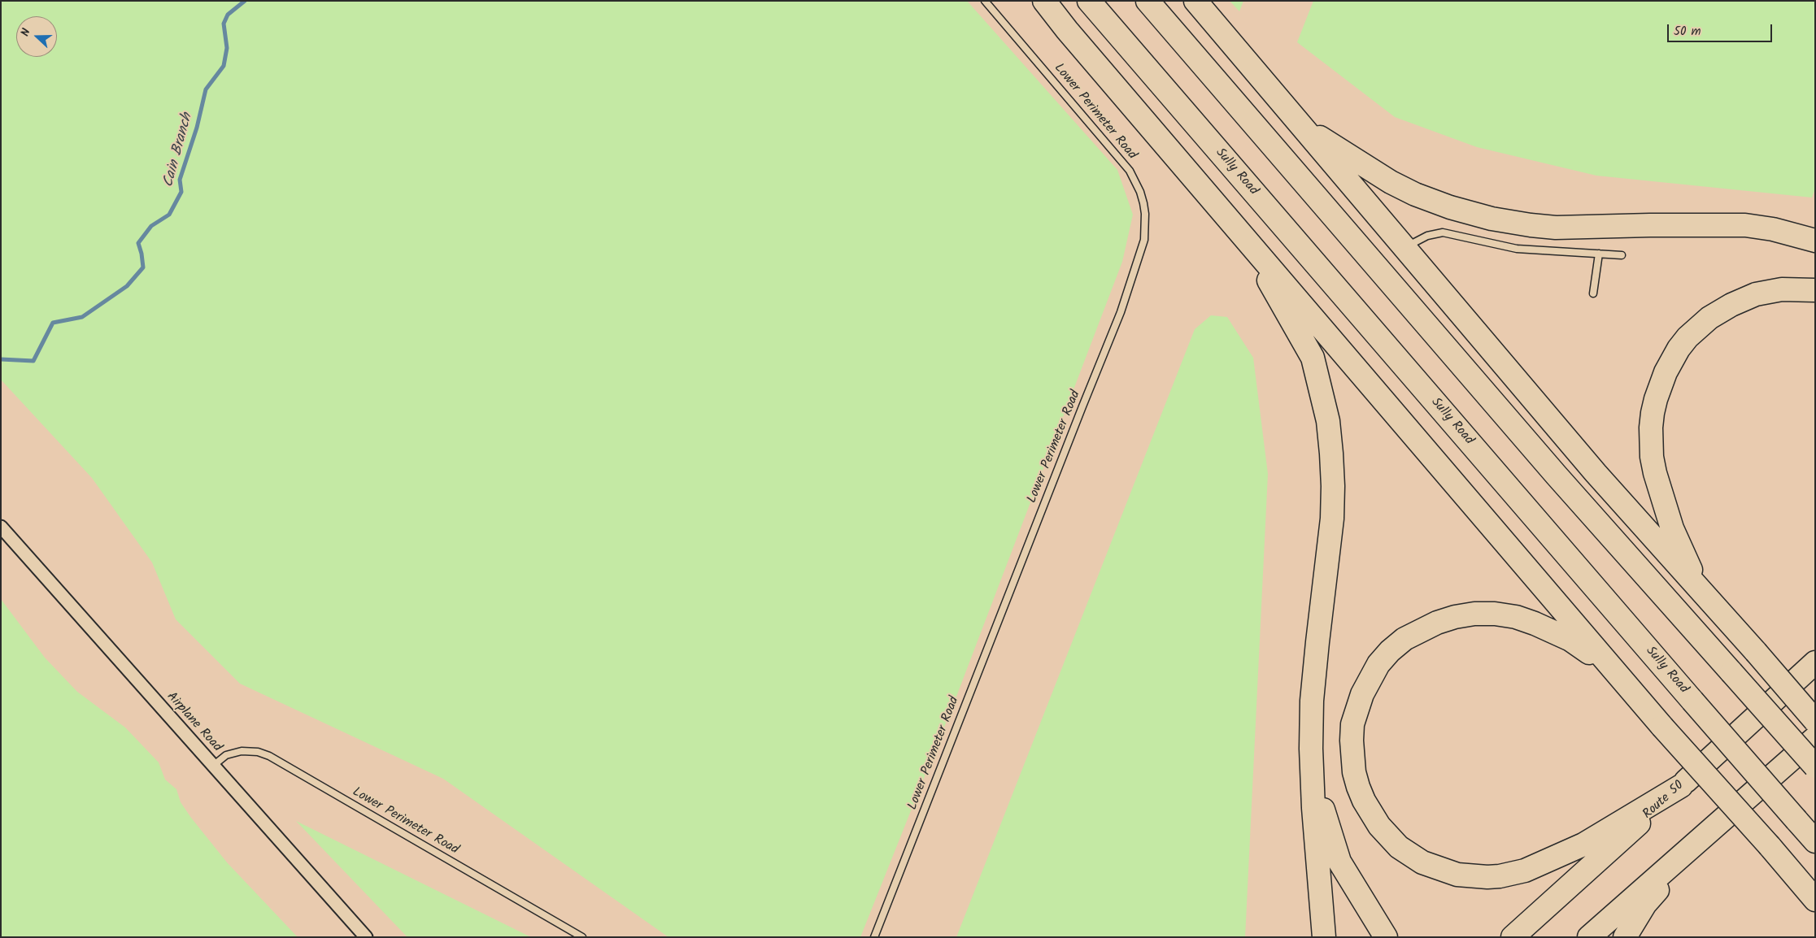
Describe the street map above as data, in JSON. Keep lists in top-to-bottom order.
{
  "streets": {
    "highway": ["Sully Road", "Route 50"],
    "street": ["Airplane Road"],
    "lane": ["Lower Perimeter Road"]
  },
  "crossings": [
    ["Lower Perimeter Road", "Airplane Road"]
  ],
  "water": ["Cain Branch"],
  "scale_bar": "50 m",
  "north": "left"
}
